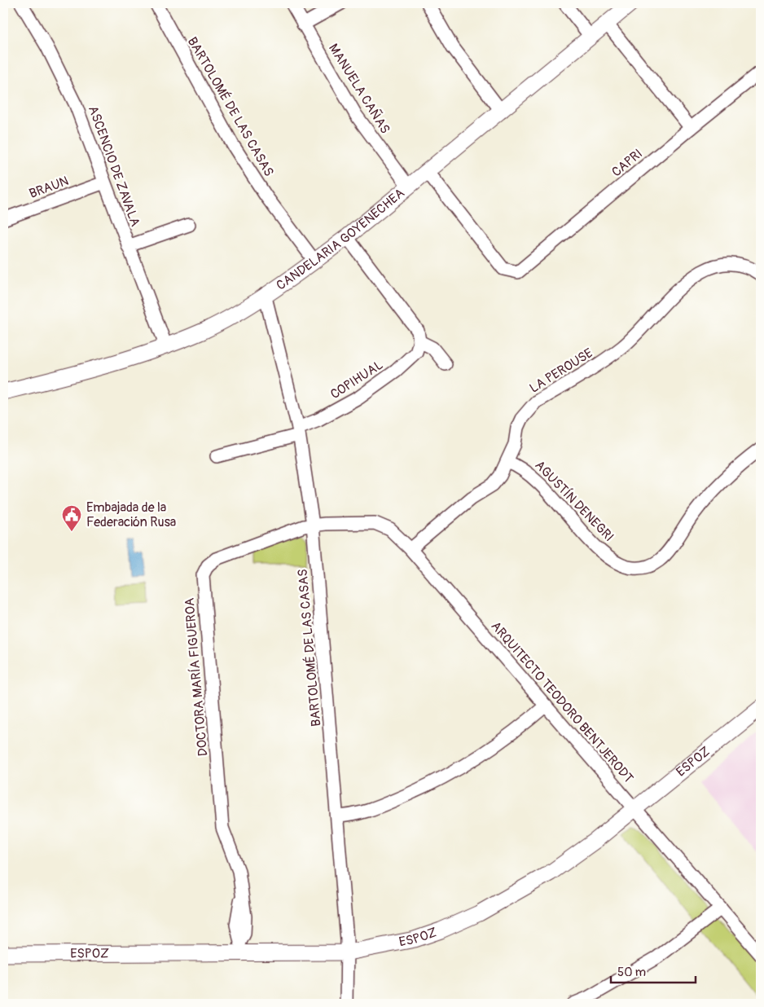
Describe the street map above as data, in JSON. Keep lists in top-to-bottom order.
{
  "streets": {
    "street": [
      "MANUELA CAÑAS",
      "BARTOLOMÉ DE LAS CASAS",
      "CAPRI",
      "ASCENCIO DE ZAVALA",
      "BRAUN",
      "CANDELARIA GOYENECHEA",
      "LA PEROUSE",
      "COPIHUAL",
      "AGUSTÍN DENEGRI",
      "DOCTORA MARÍA FIGUEROA",
      "ARQUITECTO TEODORO BENTJERODT",
      "ESPOZ"
    ]
  },
  "crossings": [
    ["MANUELA CAÑAS", "CANDELARIA GOYENECHEA"],
    ["BARTOLOMÉ DE LAS CASAS", "CANDELARIA GOYENECHEA"],
    ["BARTOLOMÉ DE LAS CASAS", "COPIHUAL"],
    ["BARTOLOMÉ DE LAS CASAS", "DOCTORA MARÍA FIGUEROA"],
    ["BARTOLOMÉ DE LAS CASAS", "ARQUITECTO TEODORO BENTJERODT"],
    ["BARTOLOMÉ DE LAS CASAS", "ESPOZ"],
    ["CAPRI", "CANDELARIA GOYENECHEA"],
    ["ASCENCIO DE ZAVALA", "BRAUN"],
    ["ASCENCIO DE ZAVALA", "CANDELARIA GOYENECHEA"],
    ["LA PEROUSE", "AGUSTÍN DENEGRI"],
    ["LA PEROUSE", "ARQUITECTO TEODORO BENTJERODT"],
    ["DOCTORA MARÍA FIGUEROA", "ARQUITECTO TEODORO BENTJERODT"],
    ["DOCTORA MARÍA FIGUEROA", "ESPOZ"],
    ["ARQUITECTO TEODORO BENTJERODT", "ESPOZ"]
  ],
  "places": {
    "public building": ["Embajada de la Federación Rusa"]
  },
  "scale_bar": "50 m"
}
